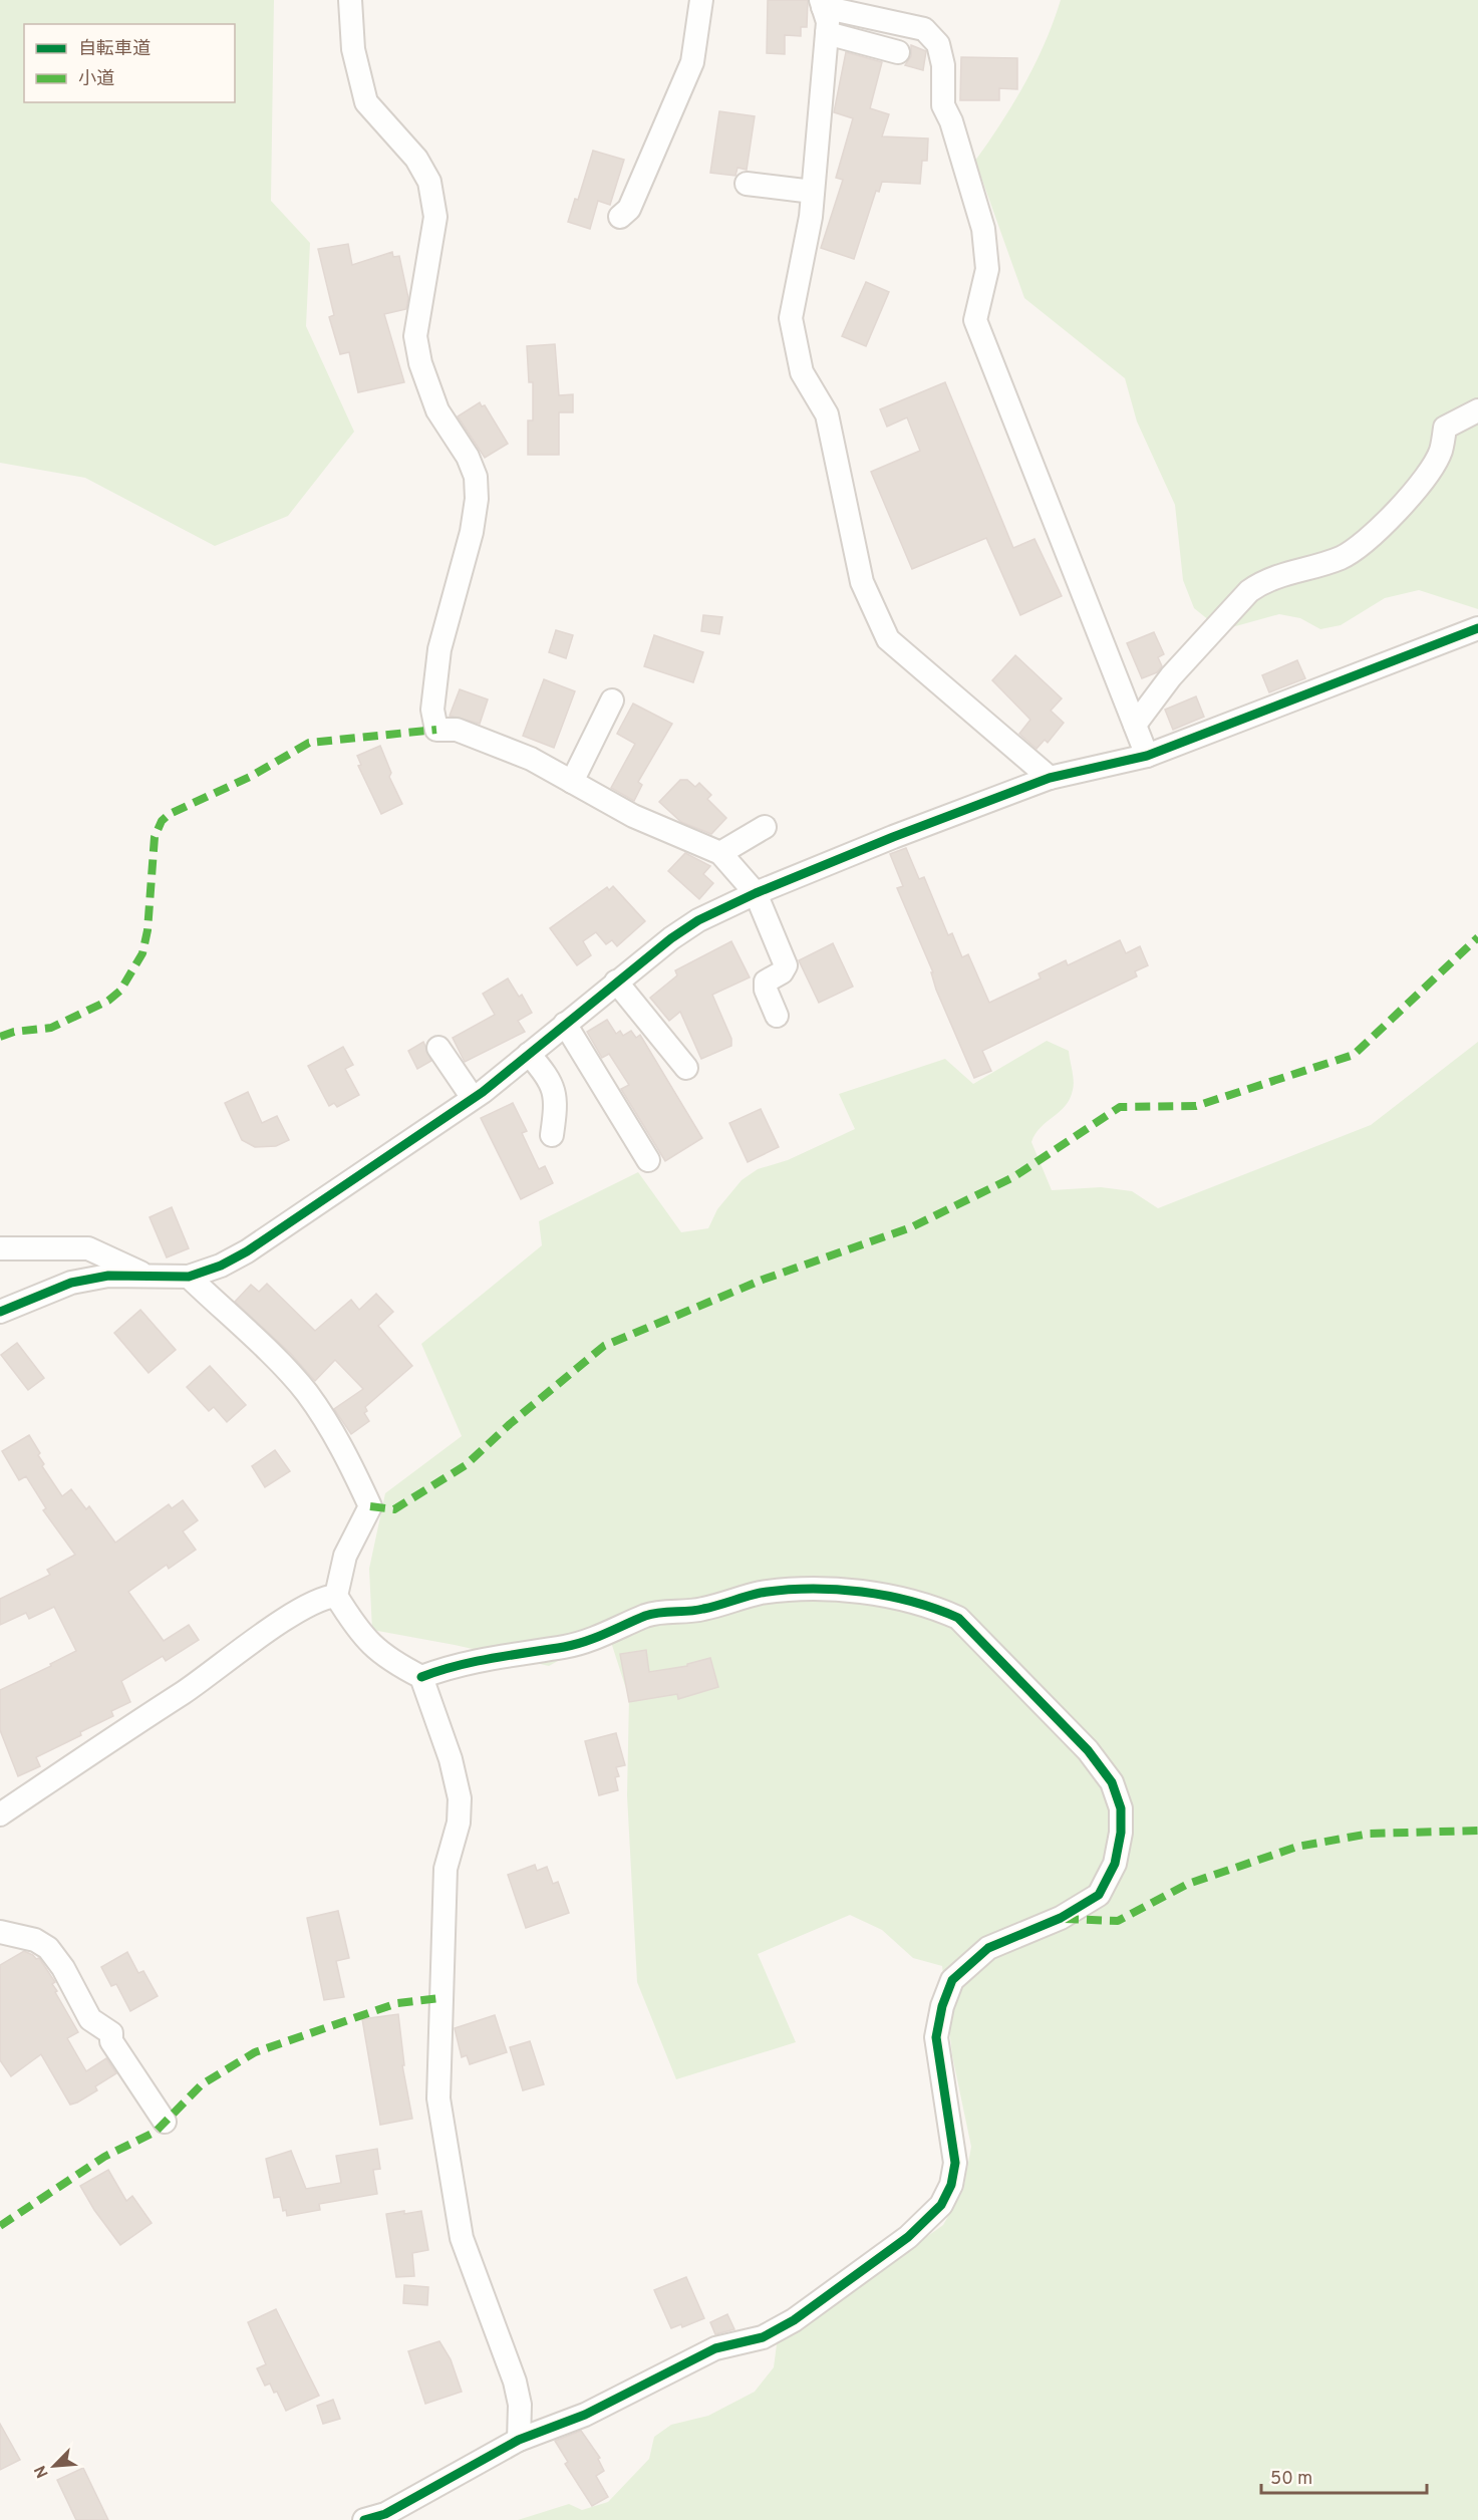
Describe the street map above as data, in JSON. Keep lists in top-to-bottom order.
{
  "legend": ["自転車道", "小道"],
  "scale_bar": "50 m",
  "north": "bottom left"
}
